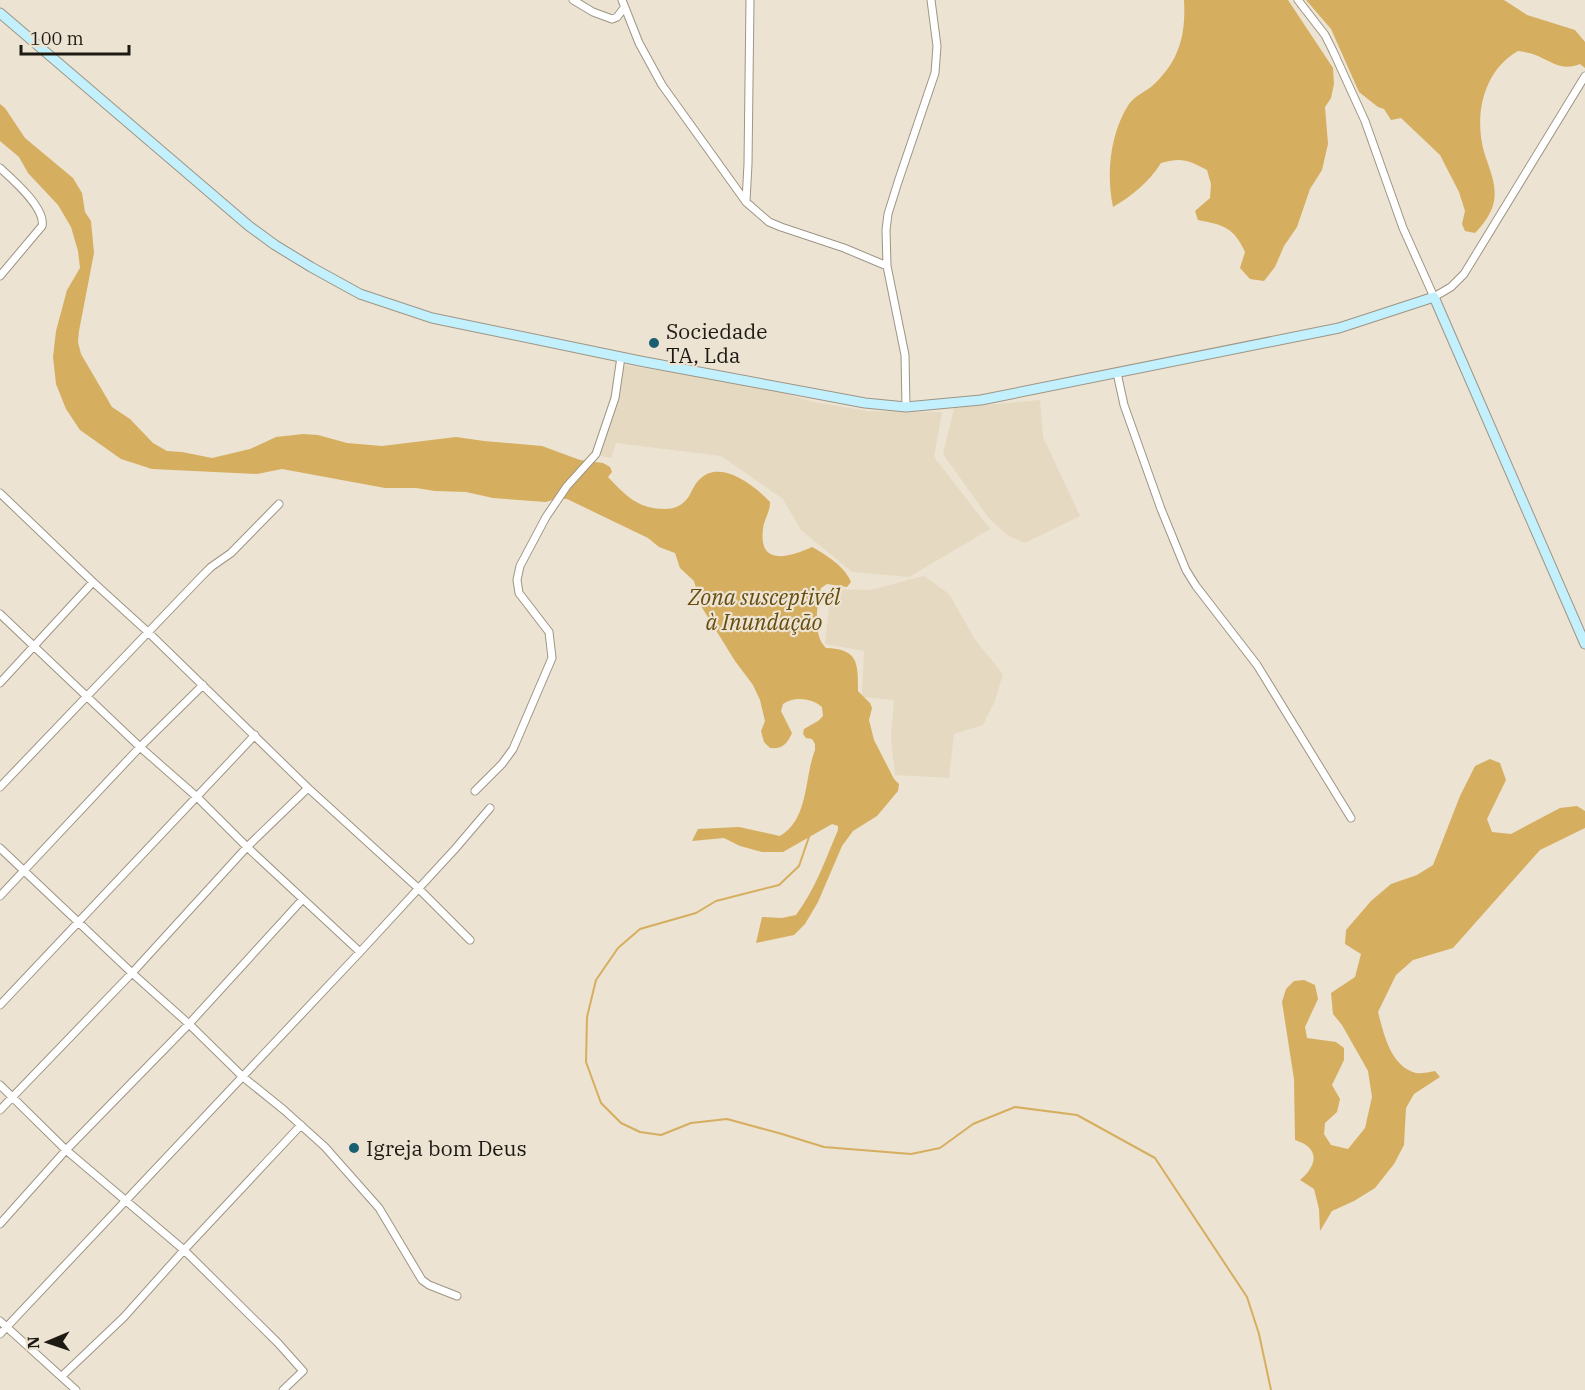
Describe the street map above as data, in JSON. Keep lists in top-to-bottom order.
{
  "water": ["Zona susceptivél à Inundação"],
  "places": ["Sociedade TA, Lda", "Igreja bom Deus"],
  "scale_bar": "100 m",
  "north": "left"
}
